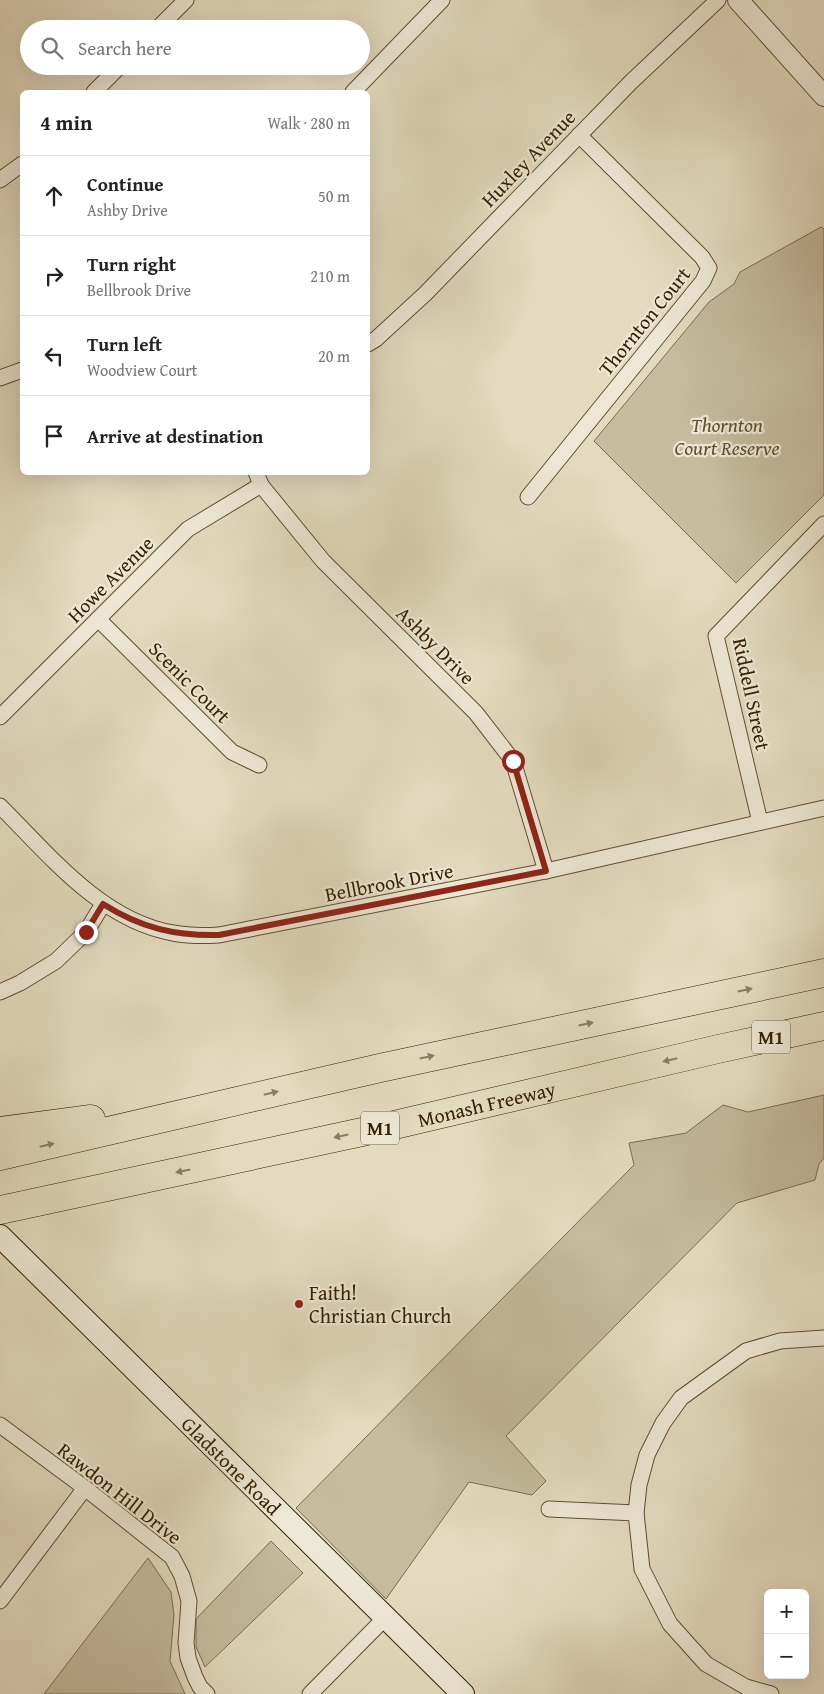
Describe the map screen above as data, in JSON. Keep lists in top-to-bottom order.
{
  "streets": {
    "highway": ["M1", "Monash Freeway"],
    "main road": ["Gladstone Road"],
    "street": [
      "Huxley Avenue",
      "Thornton Court",
      "Howe Avenue",
      "Ashby Drive",
      "Scenic Court",
      "Riddell Street",
      "Bellbrook Drive",
      "Rawdon Hill Drive"
    ]
  },
  "crossings": [
    ["Huxley Avenue", "Thornton Court"],
    ["Howe Avenue", "Ashby Drive"],
    ["Howe Avenue", "Scenic Court"],
    ["Ashby Drive", "Bellbrook Drive"],
    ["Riddell Street", "Bellbrook Drive"]
  ],
  "parks": ["Thornton Court Reserve"],
  "places": ["Faith! Christian Church"],
  "page": {
    "search": "Search here",
    "heading": ["4 min", "Walk · 280 m"],
    "list": [
      ["Continue", "Ashby Drive", "50 m"],
      ["Turn right", "Bellbrook Drive", "210 m"],
      ["Turn left", "Woodview Court", "20 m"],
      "Arrive at destination"
    ],
    "map_buttons": ["+", "−"]
  }
}
